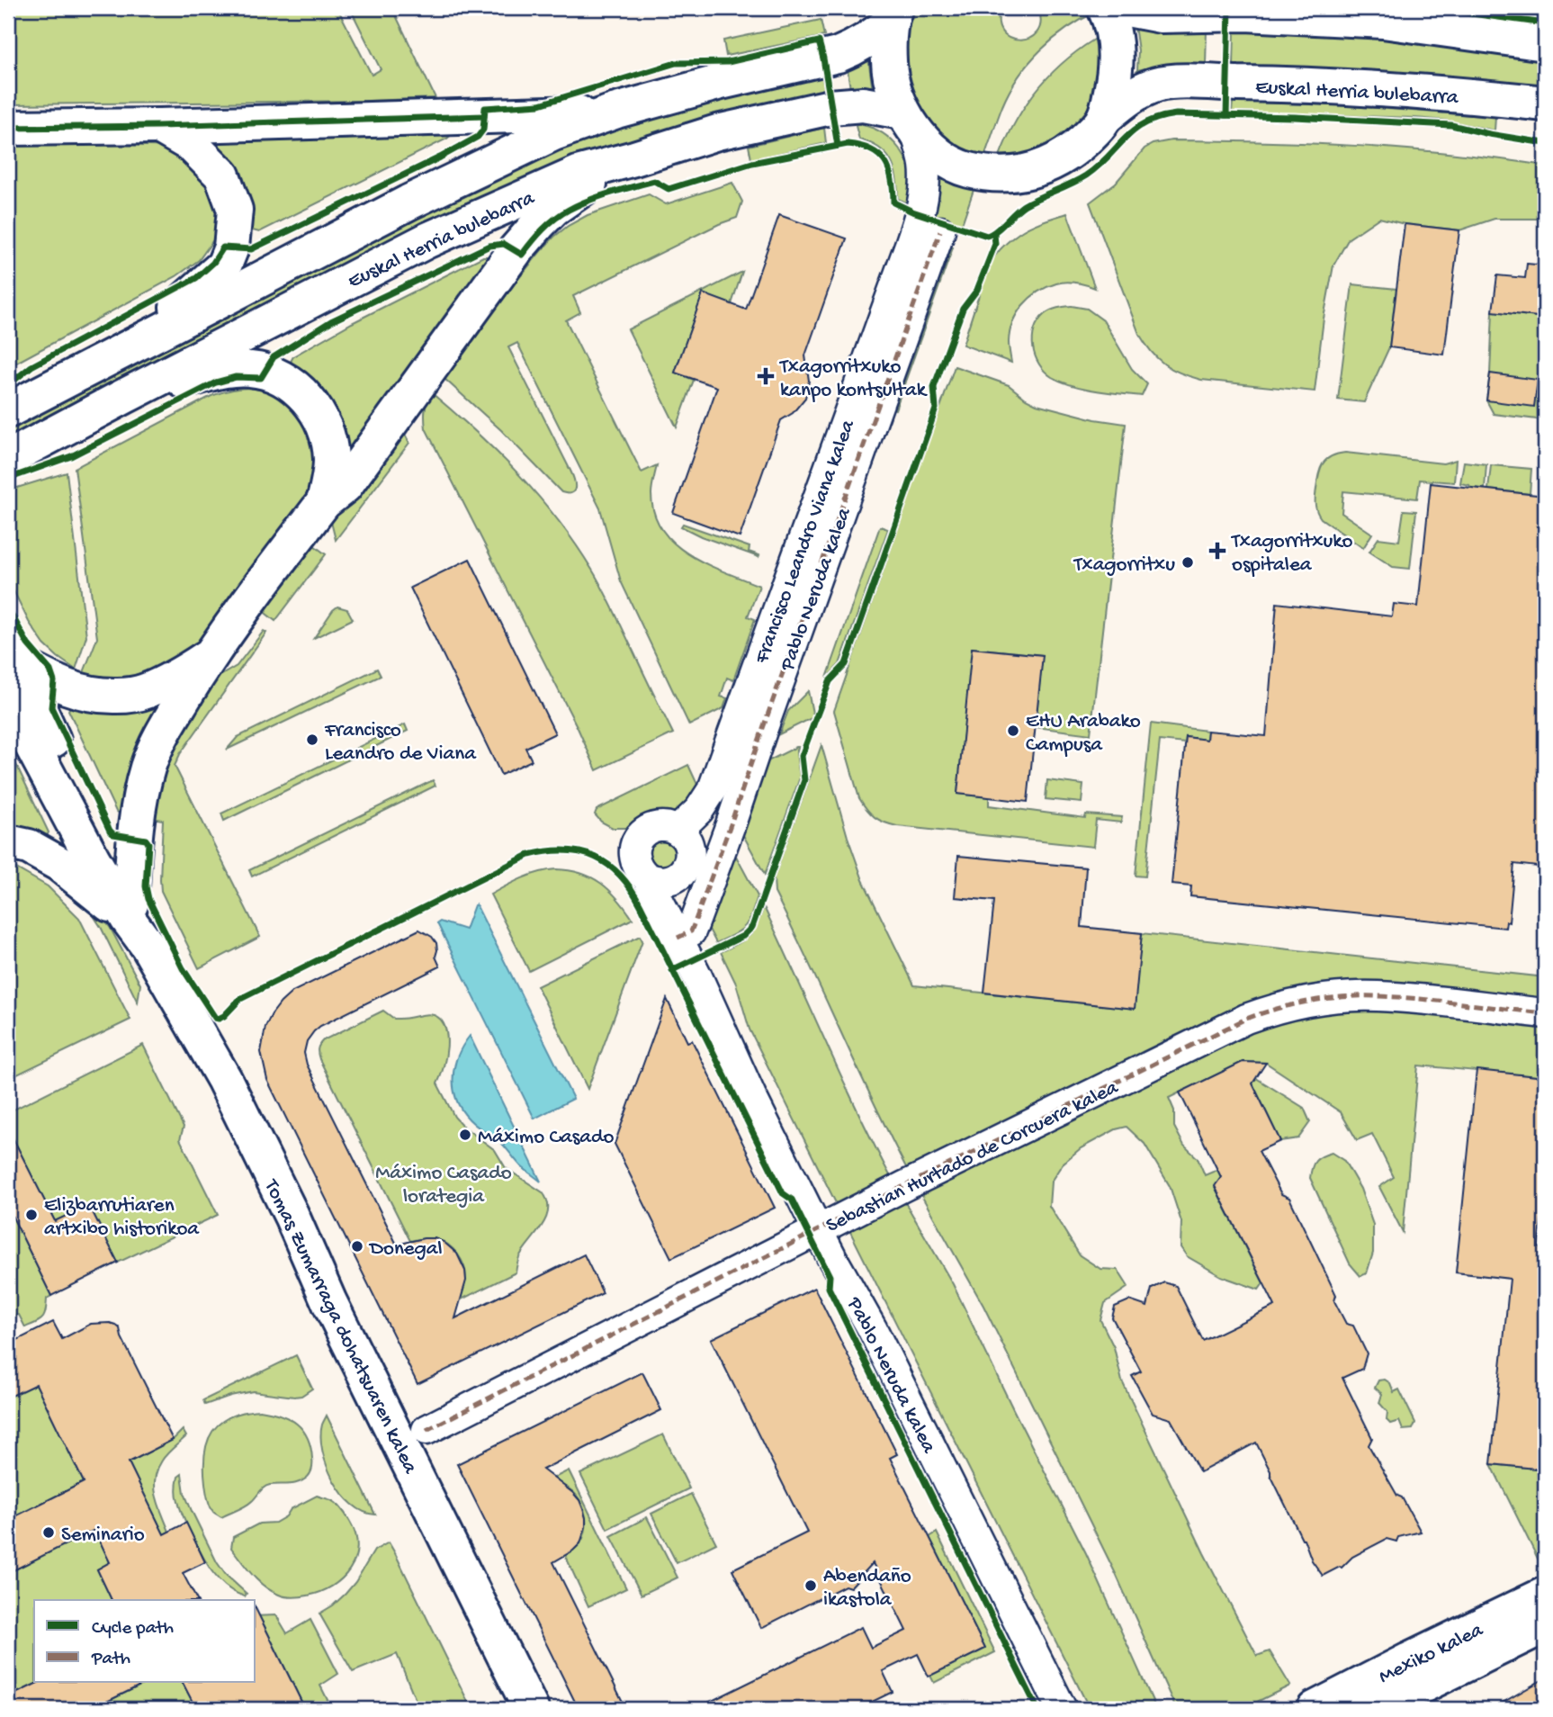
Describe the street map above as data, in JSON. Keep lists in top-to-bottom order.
{
  "streets": {
    "main road": ["Euskal Herria bulebarra", "Tomas Zumarraga dohatsuaren kalea", "Mexiko kalea"],
    "street": ["Francisco Leandro Viana kalea", "Pablo Neruda kalea", "Sebastian Hurtado de Corcuera kalea"]
  },
  "crossings": [
    ["Euskal Herria bulebarra", "Francisco Leandro Viana kalea"],
    ["Francisco Leandro Viana kalea", "Pablo Neruda kalea"],
    ["Pablo Neruda kalea", "Sebastian Hurtado de Corcuera kalea"]
  ],
  "parks": ["Máximo Casado lorategia"],
  "places": {
    "health": ["Txagorritxuko kanpo kontsultak", "Txagorritxuko ospitalea"],
    "other": [
      "Txagorritxu",
      "EHU Arabako Campusa",
      "Francisco Leandro de Viana",
      "Máximo Casado",
      "Elizbarrutiaren artxibo historikoa",
      "Donegal",
      "Seminario",
      "Abendaño ikastola"
    ]
  },
  "legend": ["Cycle path", "Path"]
}
